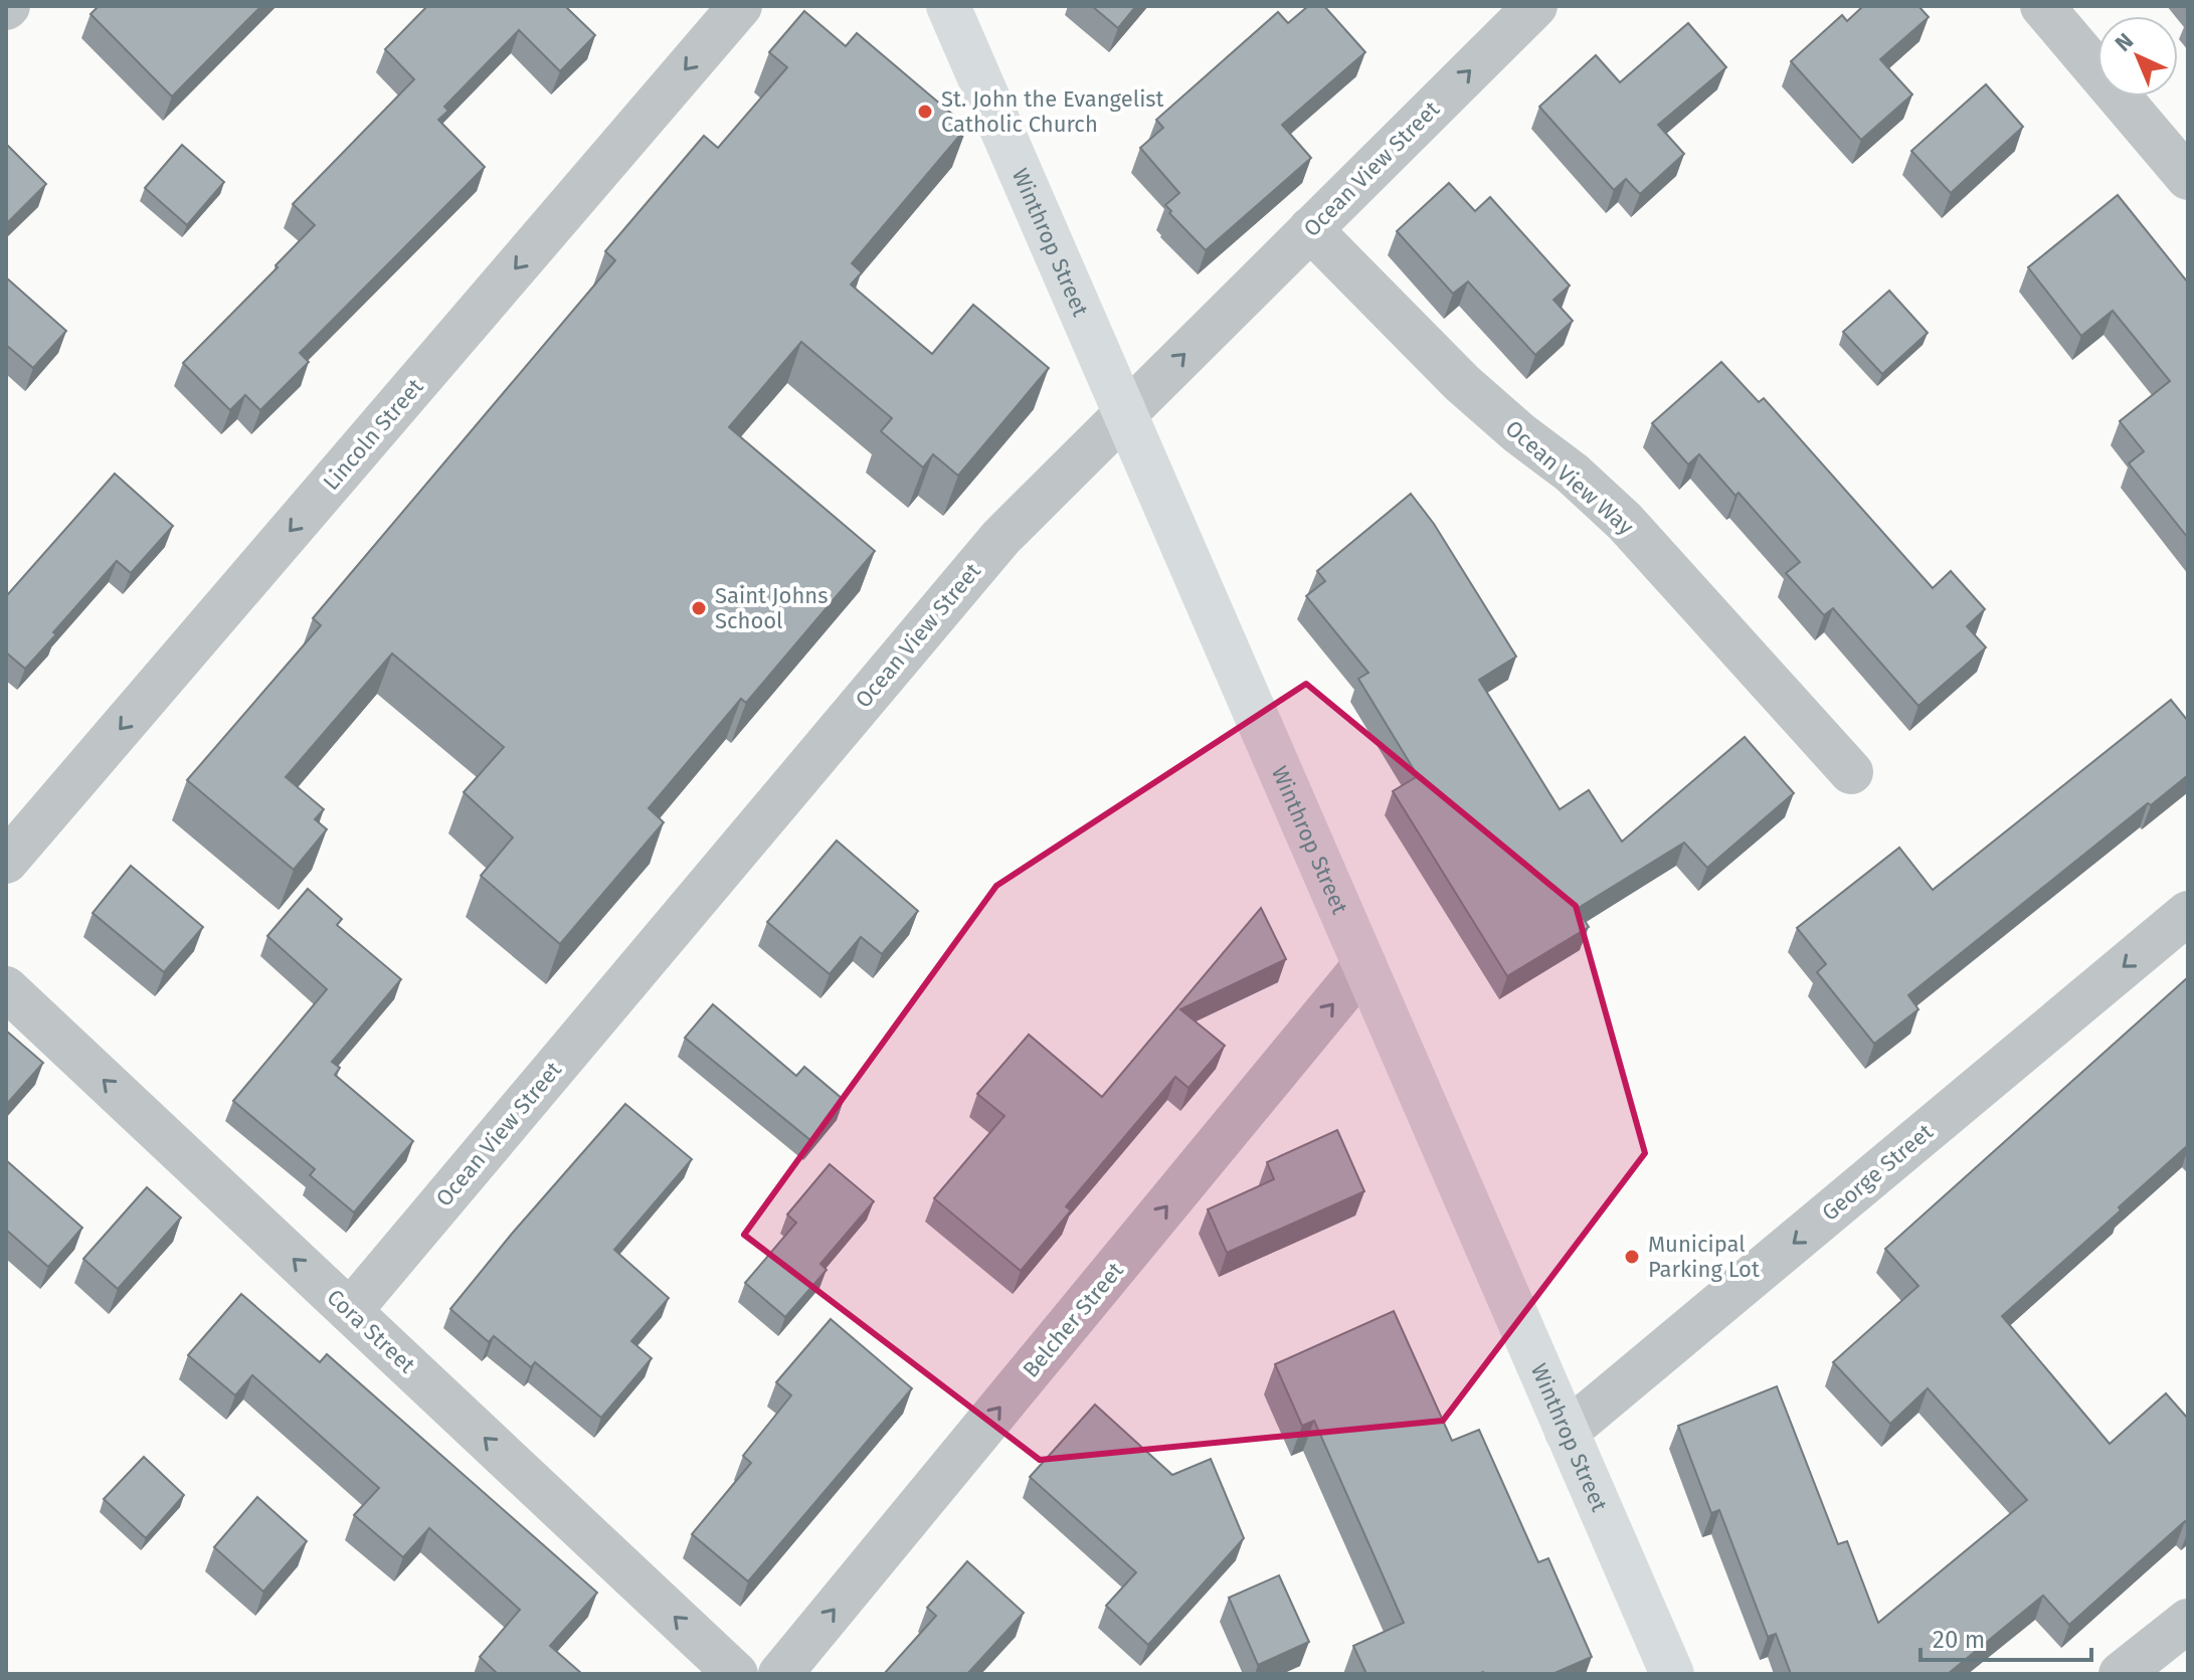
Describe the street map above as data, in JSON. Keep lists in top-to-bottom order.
{
  "streets": {
    "main road": ["Winthrop Street"],
    "street": [
      "Ocean View Street",
      "Lincoln Street",
      "Ocean View Way",
      "George Street",
      "Belcher Street",
      "Cora Street"
    ]
  },
  "crossings": [
    ["Ocean View Street", "Winthrop Street"],
    ["Ocean View Street", "Ocean View Way"],
    ["Ocean View Street", "Cora Street"],
    ["Winthrop Street", "George Street"],
    ["Winthrop Street", "Belcher Street"]
  ],
  "one_way": [
    "Lincoln Street",
    "George Street",
    "Belcher Street",
    "Cora Street"
  ],
  "places": ["St. John the Evangelist Catholic Church", "Saint Johns School", "Municipal Parking Lot"],
  "scale_bar": "20 m",
  "north": "top left"
}
